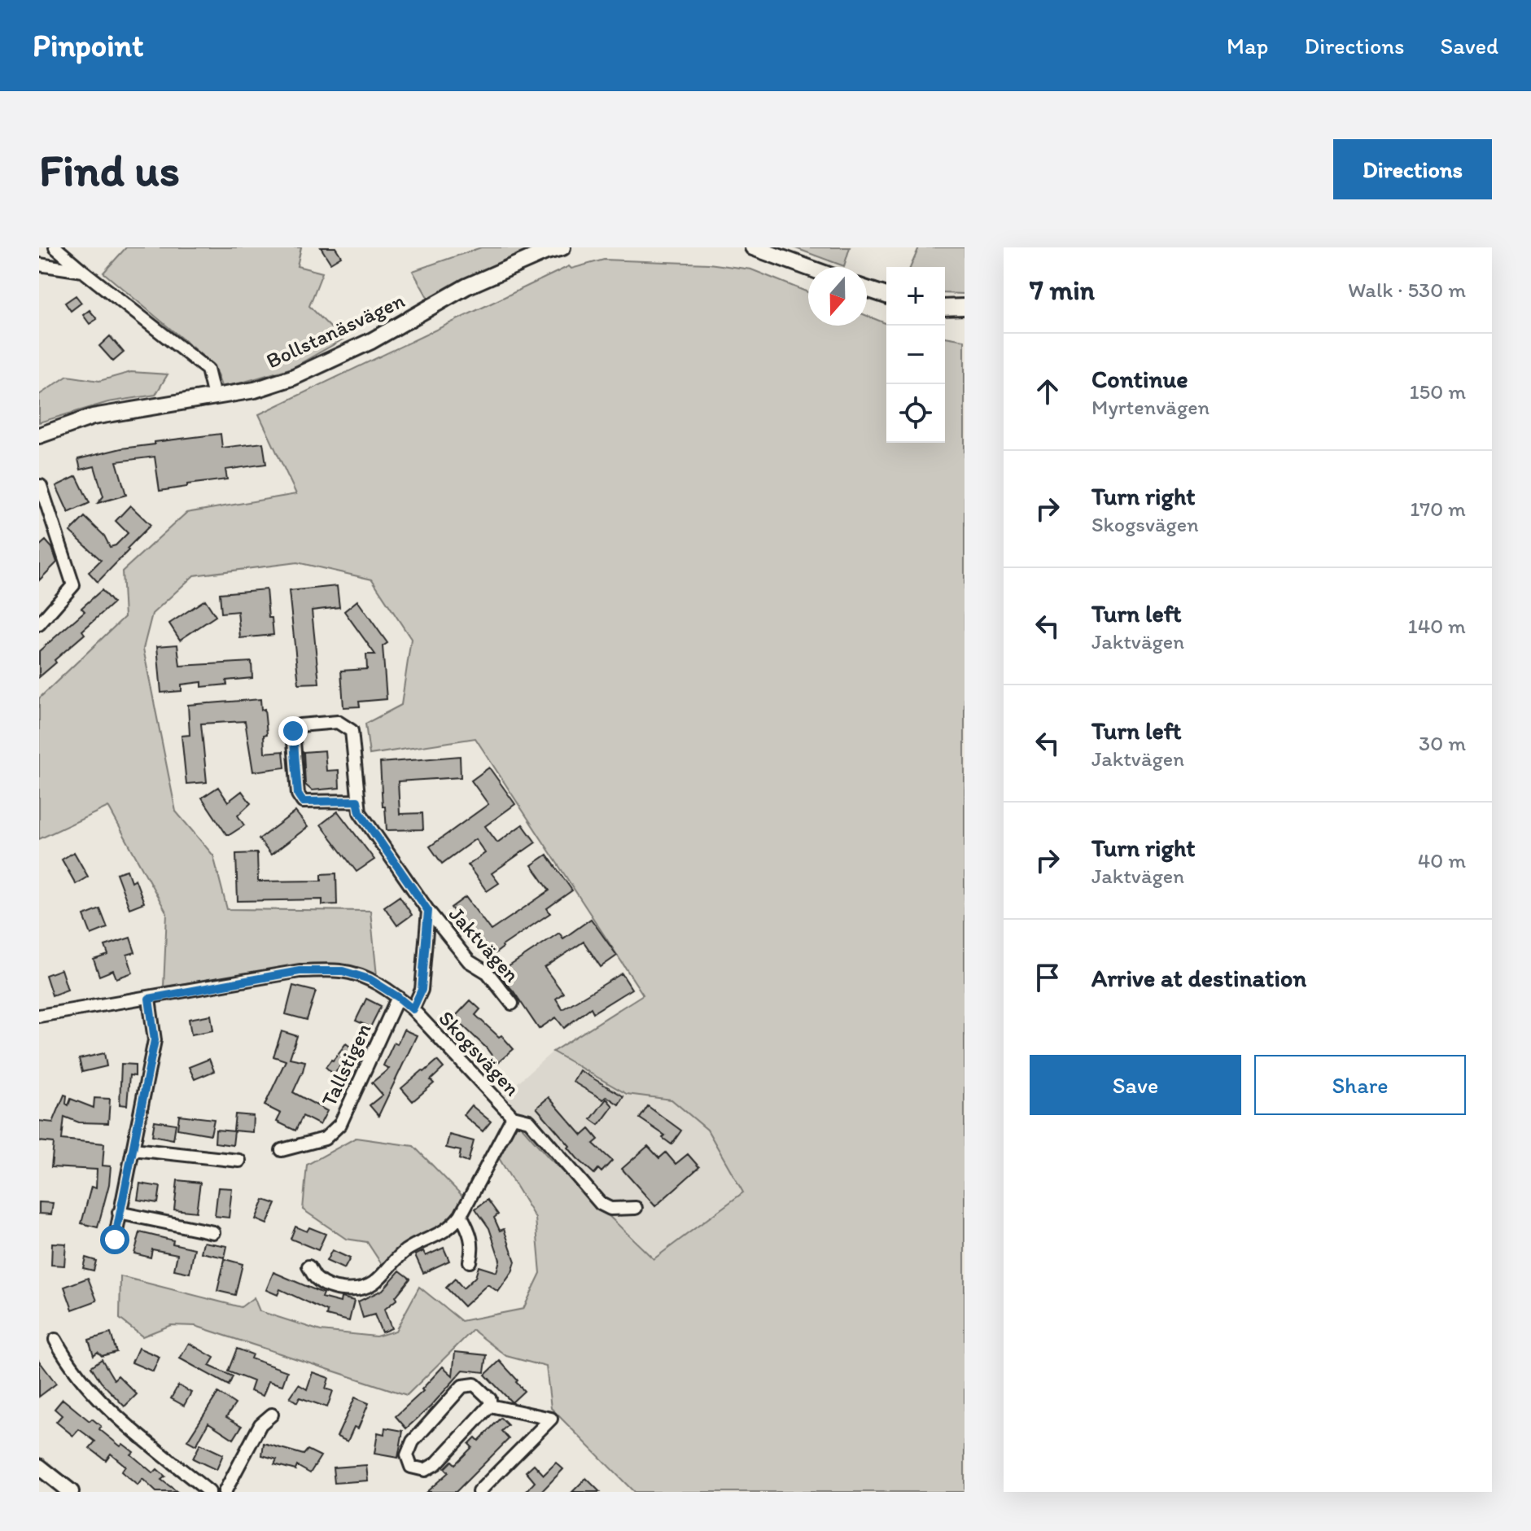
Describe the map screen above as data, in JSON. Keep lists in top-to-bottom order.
{
  "streets": {
    "street": [
      "Bollstanäsvägen",
      "Jaktvägen",
      "Skogsvägen",
      "Tallstigen"
    ]
  },
  "crossings": [
    ["Jaktvägen", "Skogsvägen"],
    ["Skogsvägen", "Tallstigen"]
  ],
  "north": "bottom",
  "page": {
    "header": "Pinpoint",
    "nav": ["Map", "Directions", "Saved"],
    "buttons": [
      "Directions",
      ["Save", "Share"]
    ],
    "title": "Find us",
    "heading": ["7 min", "Walk · 530 m"],
    "map_buttons": ["+", "−"],
    "list": [
      ["Continue", "Myrtenvägen", "150 m"],
      ["Turn right", "Skogsvägen", "170 m"],
      ["Turn left", "Jaktvägen", "140 m"],
      ["Turn left", "Jaktvägen", "30 m"],
      ["Turn right", "Jaktvägen", "40 m"],
      "Arrive at destination"
    ]
  }
}
